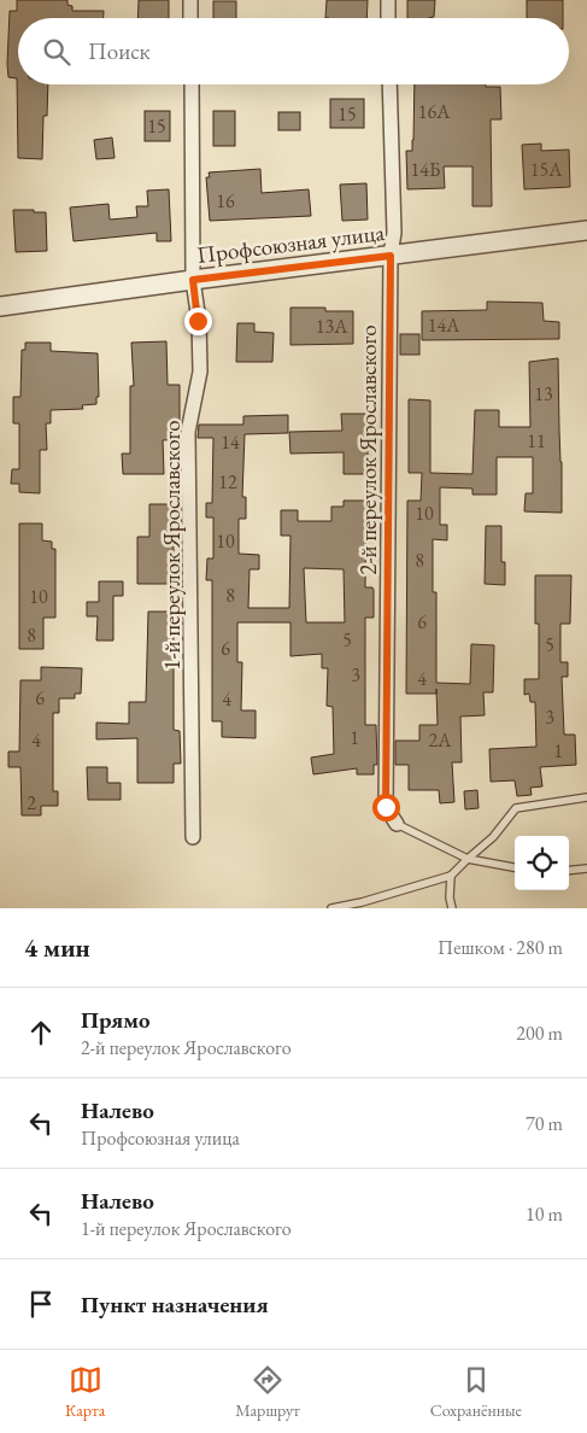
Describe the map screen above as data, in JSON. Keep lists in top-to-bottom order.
{
  "streets": {
    "street": ["Профсоюзная улица", "2-й переулок Ярославского", "1-й переулок Ярославского"]
  },
  "crossings": [
    ["Профсоюзная улица", "2-й переулок Ярославского"],
    ["Профсоюзная улица", "1-й переулок Ярославского"]
  ],
  "house_numbers": [
    "16А",
    "15",
    "15",
    "14Б",
    "15А",
    "16",
    "14А",
    "13А",
    "13",
    "11",
    "14",
    "12",
    "10",
    "10",
    "8",
    "8",
    "10",
    "6",
    "8",
    "5",
    "5",
    "6",
    "3",
    "4",
    "6",
    "4",
    "3",
    "1",
    "4",
    "2А",
    "1",
    "2"
  ],
  "page": {
    "search": "Поиск",
    "heading": ["4 мин", "Пешком · 280 m"],
    "list": [
      ["Прямо", "2-й переулок Ярославского", "200 m"],
      ["Налево", "Профсоюзная улица", "70 m"],
      ["Налево", "1-й переулок Ярославского", "10 m"],
      "Пункт назначения"
    ],
    "nav": ["Карта", "Маршрут", "Сохранённые"]
  }
}
